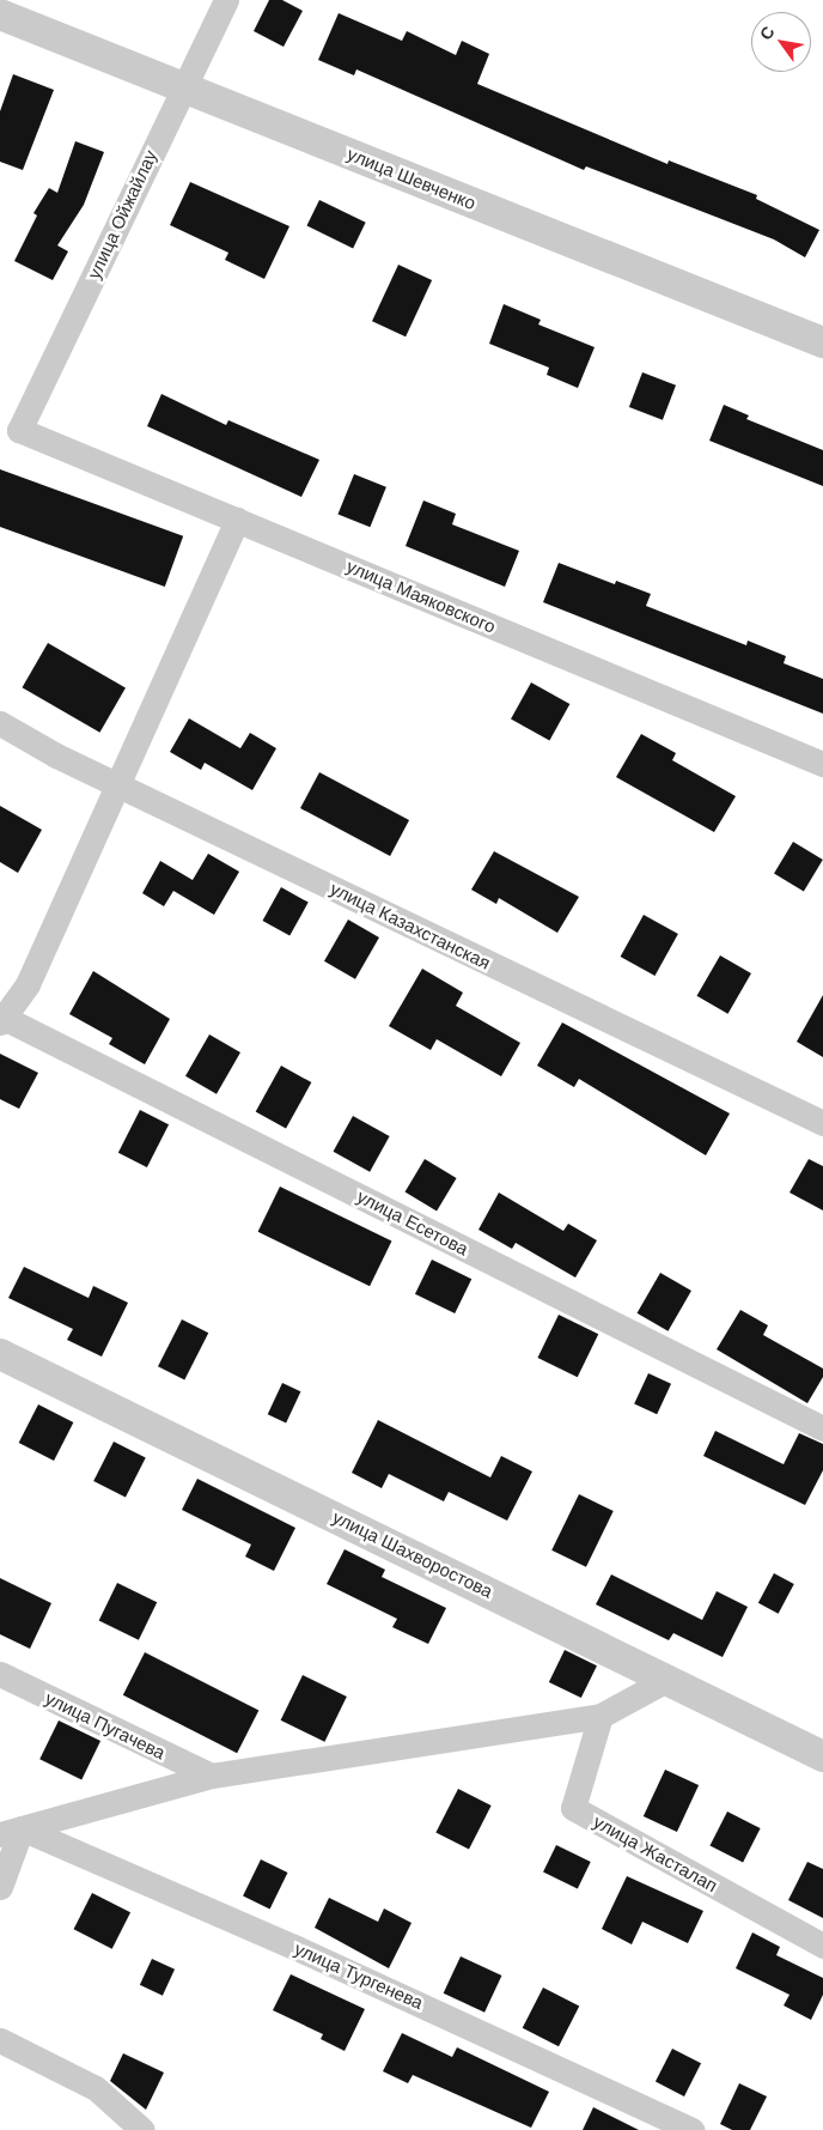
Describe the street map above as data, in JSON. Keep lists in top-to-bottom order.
{
  "streets": {
    "street": [
      "улица Шевченко",
      "улица Ойжайлау",
      "улица Маяковского",
      "улица Казахстанская",
      "улица Есетова",
      "улица Шахворостова",
      "улица Пугачева",
      "улица Жасталап",
      "улица Тургенева"
    ]
  },
  "crossings": [
    ["улица Шевченко", "улица Ойжайлау"],
    ["улица Ойжайлау", "улица Маяковского"]
  ],
  "north": "top left"
}
